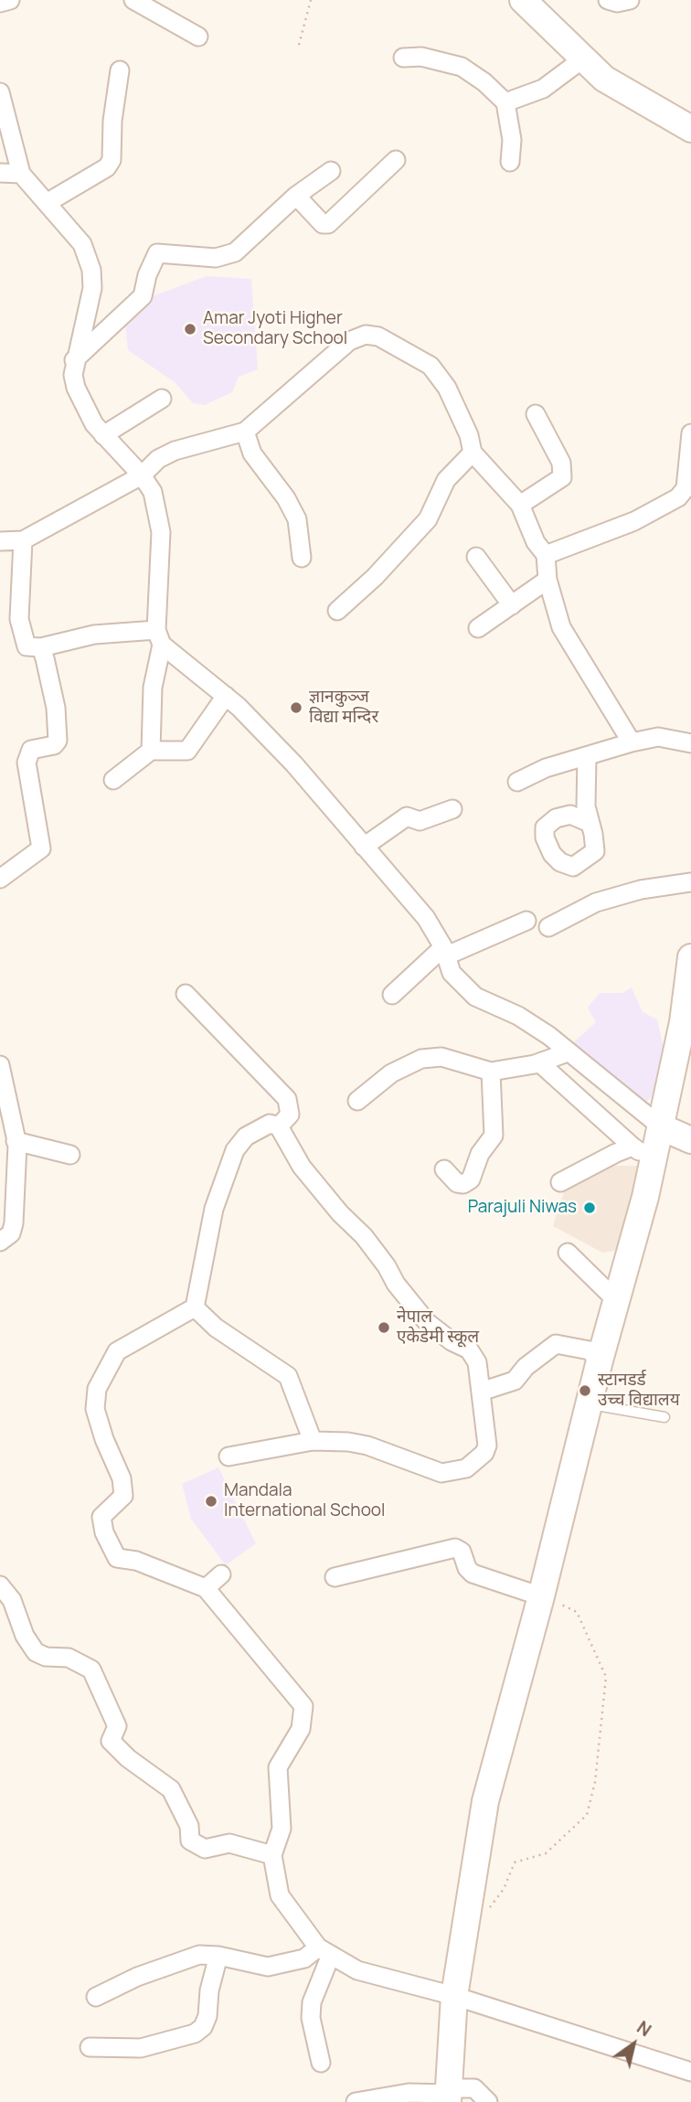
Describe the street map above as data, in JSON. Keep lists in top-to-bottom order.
{
  "places": [
    "Amar Jyoti Higher Secondary School",
    "ज्ञानकुञ्‍ज विद्या मन्दिर",
    "Parajuli Niwas",
    "नेपाल एकेडेमी स्कूल",
    "स्टानडर्ड उच्च विद्यालय",
    "Mandala International School"
  ],
  "north": "top right"
}
